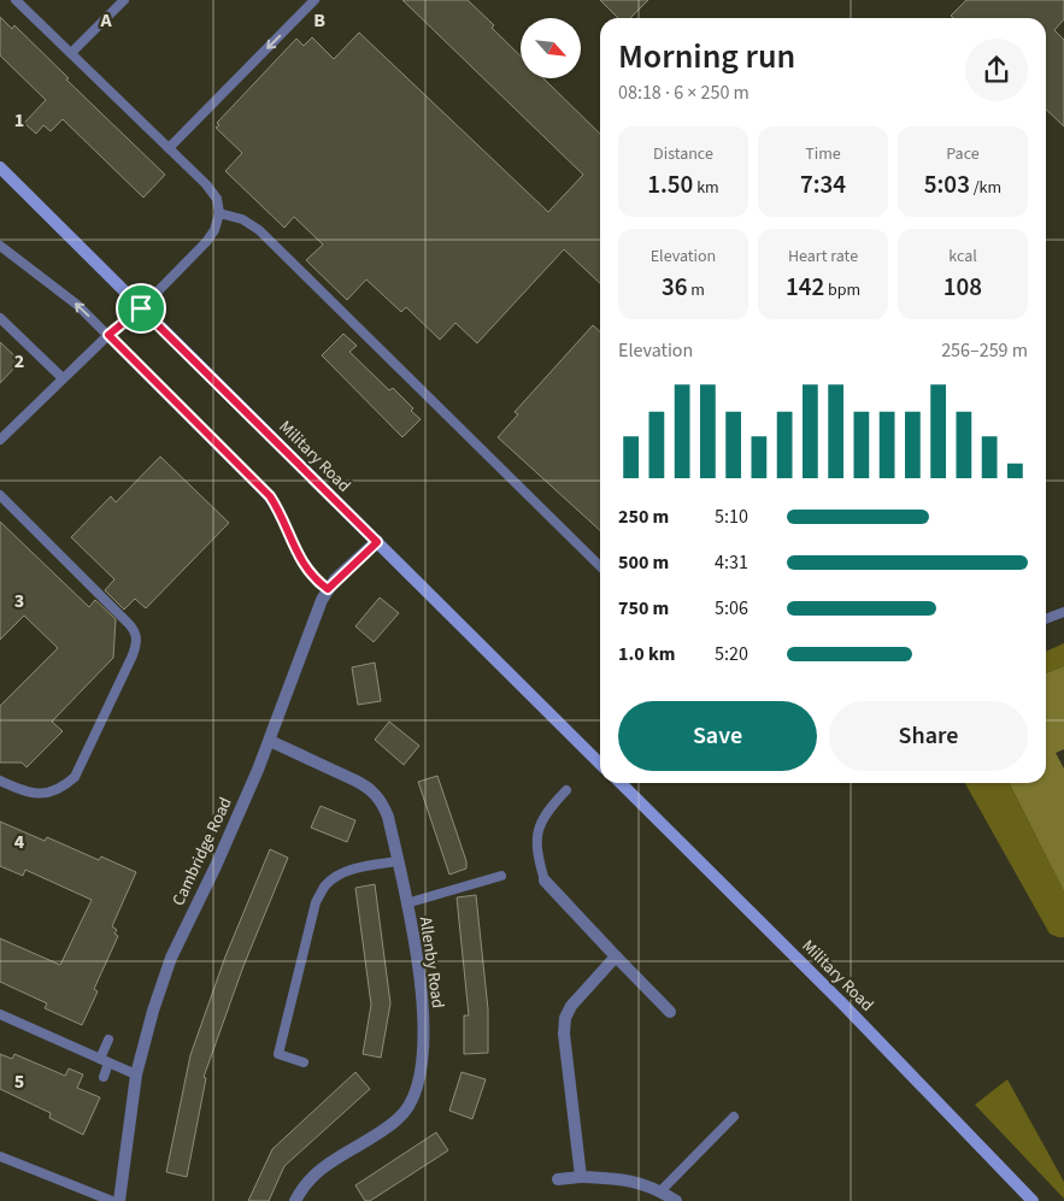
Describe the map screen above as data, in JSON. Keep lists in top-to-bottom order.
{
  "streets": {
    "street": ["Military Road", "Cambridge Road", "Allenby Road"]
  },
  "crossings": [
    ["Military Road", "Cambridge Road"],
    ["Cambridge Road", "Allenby Road"]
  ],
  "north": "bottom right",
  "page": {
    "heading": ["Morning run", "08:18 · 6 × 250 m"],
    "stats": [
      ["Distance", "1.50 km"],
      ["Time", "7:34"],
      ["Pace", "5:03 /km"],
      ["Elevation", "36 m"],
      ["Heart rate", "142 bpm"],
      ["kcal", "108"]
    ],
    "chart": ["Elevation", "256–259 m"],
    "list": [
      {
        "name": "250 m",
        "note": "5:10"
      },
      {
        "name": "500 m",
        "note": "4:31"
      },
      {
        "name": "750 m",
        "note": "5:06"
      },
      {
        "name": "1.0 km",
        "note": "5:20"
      }
    ],
    "buttons": ["Save", "Share"]
  },
  "grid": {
    "columns": ["A", "B"],
    "rows": [
      "1",
      "2",
      "3",
      "4",
      "5"
    ]
  }
}
